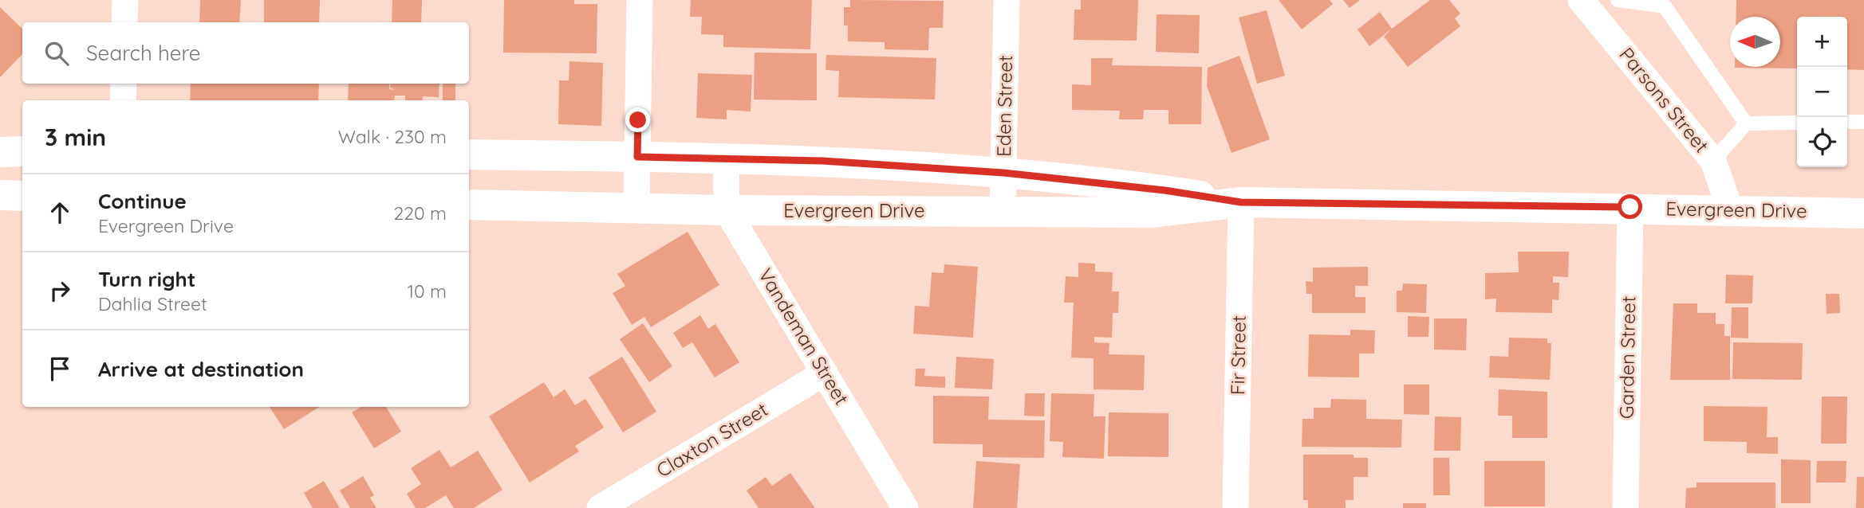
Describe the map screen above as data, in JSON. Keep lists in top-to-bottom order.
{
  "streets": {
    "street": [
      "Parsons Street",
      "Eden Street",
      "Evergreen Drive",
      "Vandeman Street",
      "Fir Street",
      "Garden Street",
      "Claxton Street"
    ]
  },
  "crossings": [
    ["Parsons Street", "Evergreen Drive"],
    ["Eden Street", "Evergreen Drive"],
    ["Evergreen Drive", "Vandeman Street"],
    ["Evergreen Drive", "Fir Street"],
    ["Evergreen Drive", "Garden Street"],
    ["Vandeman Street", "Claxton Street"]
  ],
  "north": "left",
  "page": {
    "map_buttons": ["+", "−"],
    "search": "Search here",
    "heading": ["3 min", "Walk · 230 m"],
    "list": [
      ["Continue", "Evergreen Drive", "220 m"],
      ["Turn right", "Dahlia Street", "10 m"],
      "Arrive at destination"
    ]
  }
}
